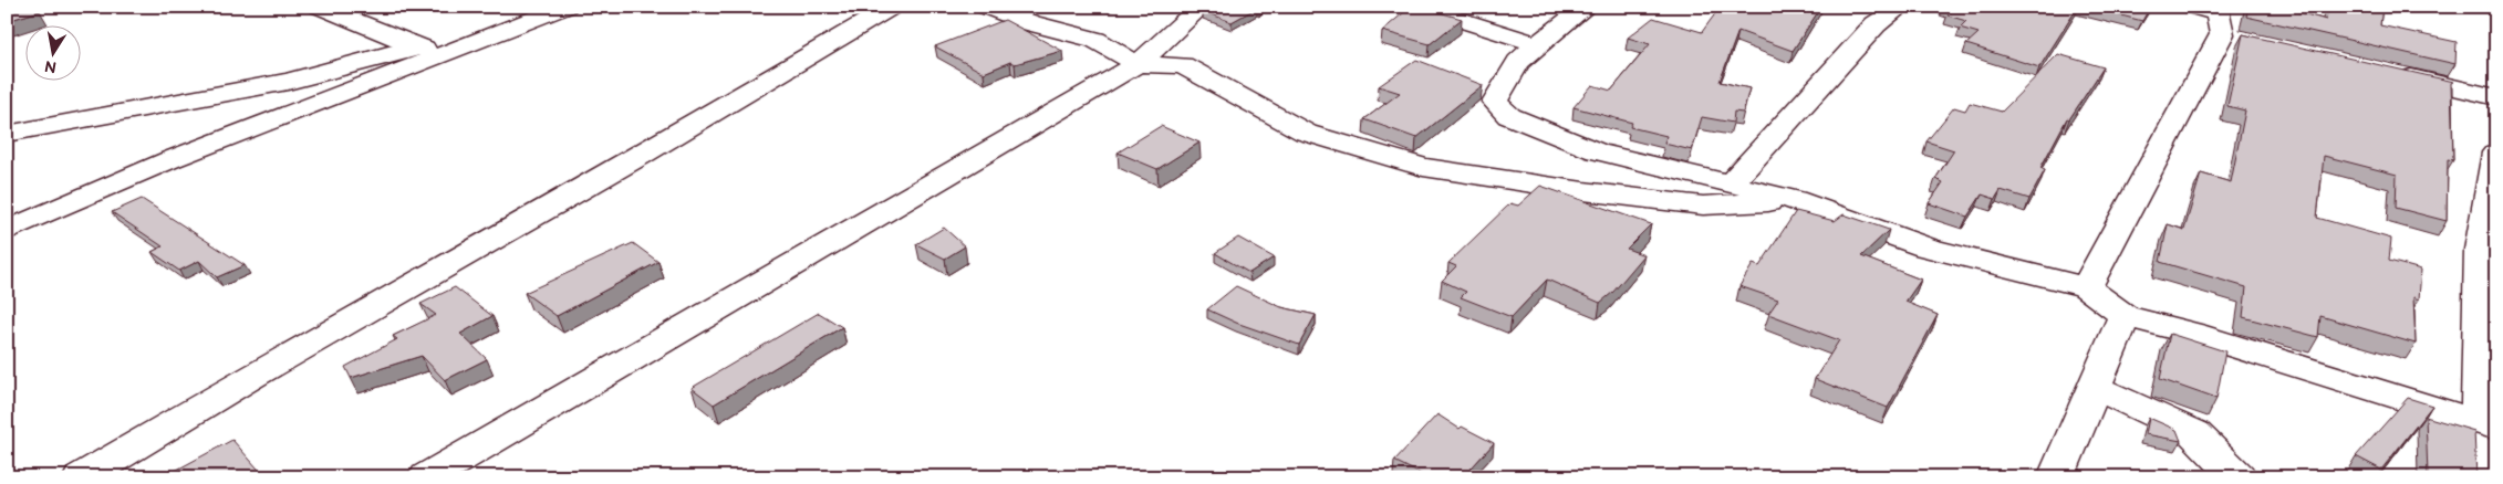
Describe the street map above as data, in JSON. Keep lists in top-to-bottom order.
{
  "north": "bottom"
}
